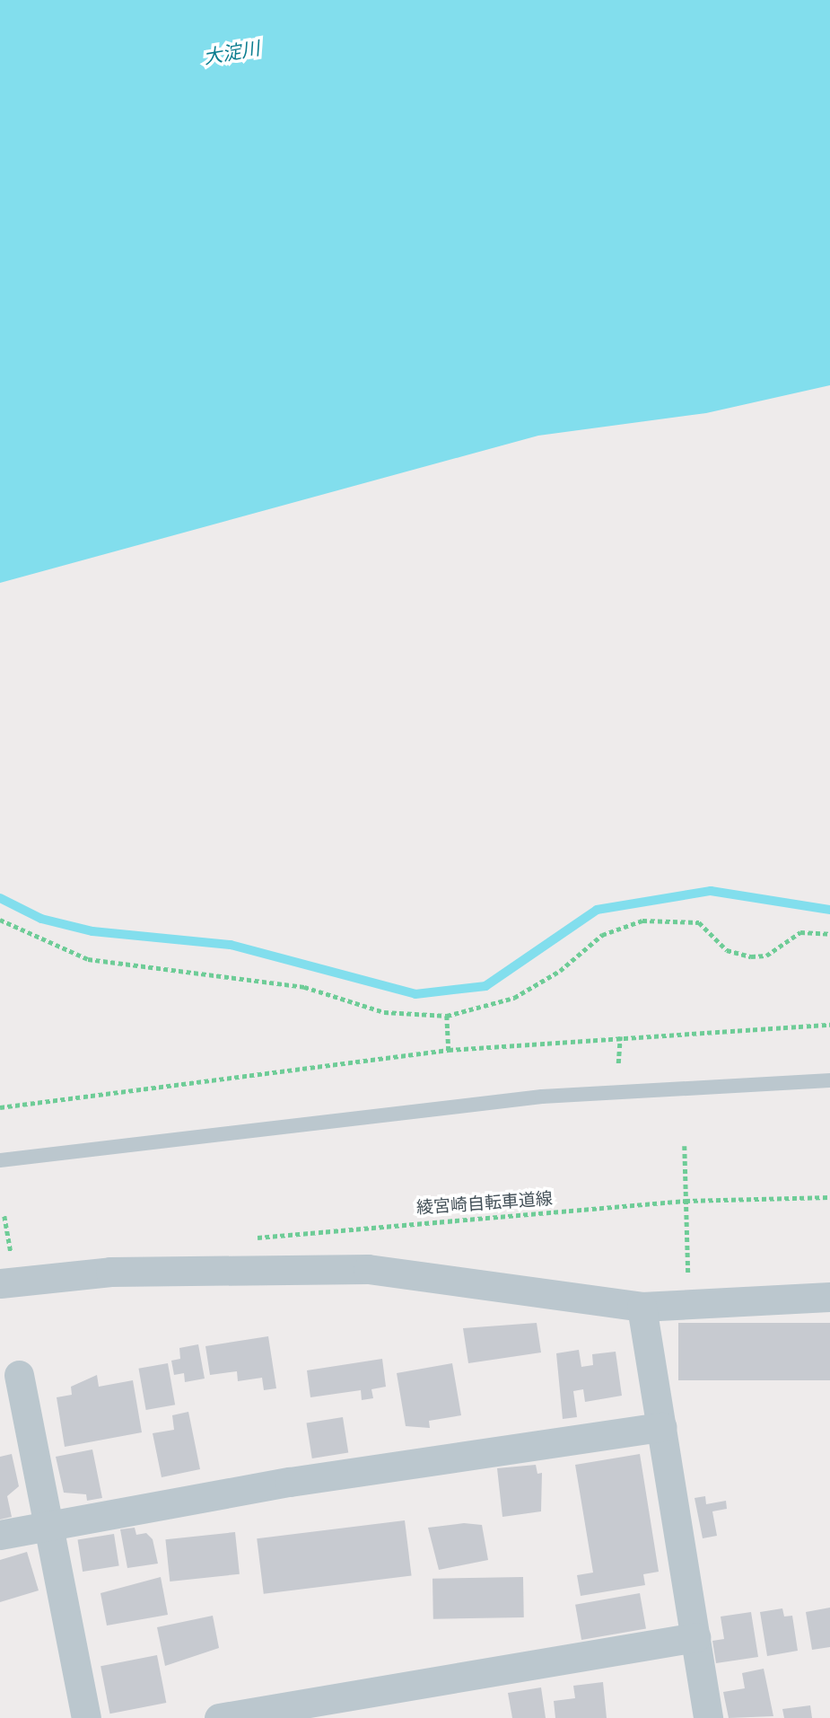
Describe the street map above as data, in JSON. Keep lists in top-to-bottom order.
{
  "streets": {
    "path": ["綾宮崎自転車道線"]
  },
  "water": ["大淀川"]
}
